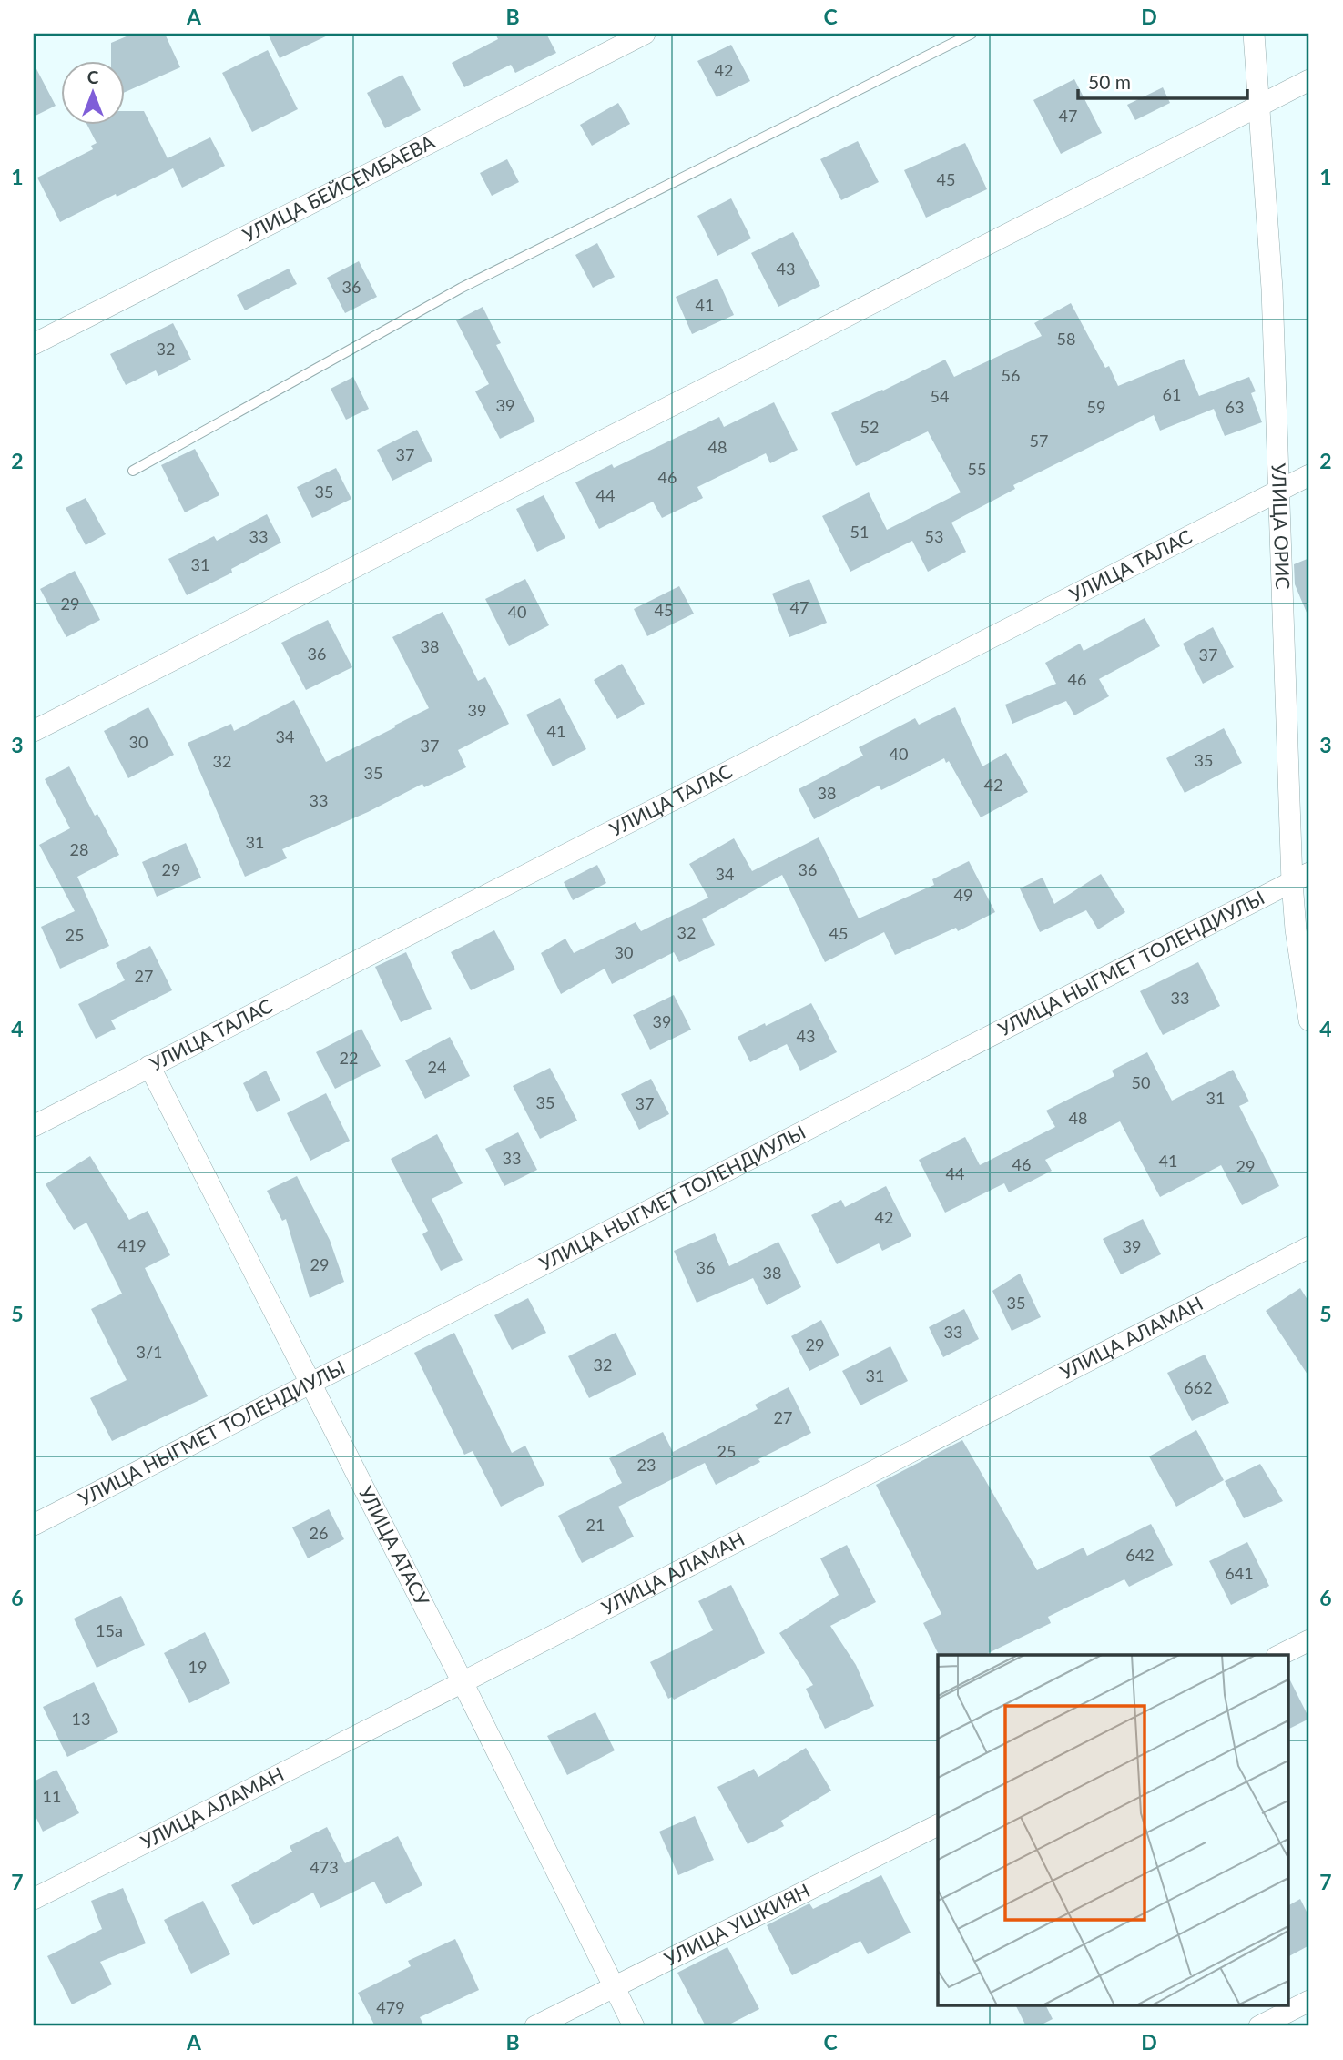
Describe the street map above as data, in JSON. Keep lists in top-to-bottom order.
{
  "streets": {
    "street": [
      "УЛИЦА БЕЙСЕМБАЕВА",
      "УЛИЦА ОРИС",
      "УЛИЦА ТАЛАС",
      "УЛИЦА НЫГМЕТ ТОЛЕНДИУЛЫ",
      "УЛИЦА АЛАМАН",
      "УЛИЦА АТАСУ",
      "УЛИЦА УШКИЯН"
    ]
  },
  "crossings": [
    ["УЛИЦА ОРИС", "УЛИЦА ТАЛАС"],
    ["УЛИЦА ОРИС", "УЛИЦА НЫГМЕТ ТОЛЕНДИУЛЫ"],
    ["УЛИЦА ТАЛАС", "УЛИЦА АТАСУ"],
    ["УЛИЦА НЫГМЕТ ТОЛЕНДИУЛЫ", "УЛИЦА АТАСУ"],
    ["УЛИЦА АЛАМАН", "УЛИЦА АТАСУ"],
    ["УЛИЦА АТАСУ", "УЛИЦА УШКИЯН"]
  ],
  "house_numbers": [
    "42",
    "47",
    "45",
    "43",
    "36",
    "41",
    "58",
    "32",
    "56",
    "61",
    "54",
    "39",
    "59",
    "63",
    "52",
    "57",
    "48",
    "37",
    "55",
    "46",
    "35",
    "44",
    "51",
    "33",
    "53",
    "31",
    "29",
    "47",
    "45",
    "40",
    "38",
    "36",
    "37",
    "46",
    "39",
    "41",
    "34",
    "30",
    "37",
    "40",
    "35",
    "32",
    "35",
    "42",
    "38",
    "33",
    "31",
    "28",
    "29",
    "36",
    "34",
    "49",
    "32",
    "45",
    "25",
    "30",
    "27",
    "33",
    "39",
    "43",
    "22",
    "24",
    "50",
    "31",
    "35",
    "37",
    "48",
    "33",
    "41",
    "46",
    "29",
    "44",
    "42",
    "419",
    "39",
    "29",
    "36",
    "38",
    "35",
    "33",
    "29",
    "3/1",
    "32",
    "31",
    "662",
    "27",
    "25",
    "23",
    "21",
    "26",
    "642",
    "641",
    "15а",
    "19",
    "13",
    "11",
    "473",
    "479"
  ],
  "scale_bar": "50 m",
  "north": "top",
  "grid": {
    "columns": [
      "A",
      "B",
      "C",
      "D"
    ],
    "rows": [
      "1",
      "2",
      "3",
      "4",
      "5",
      "6",
      "7"
    ]
  }
}
